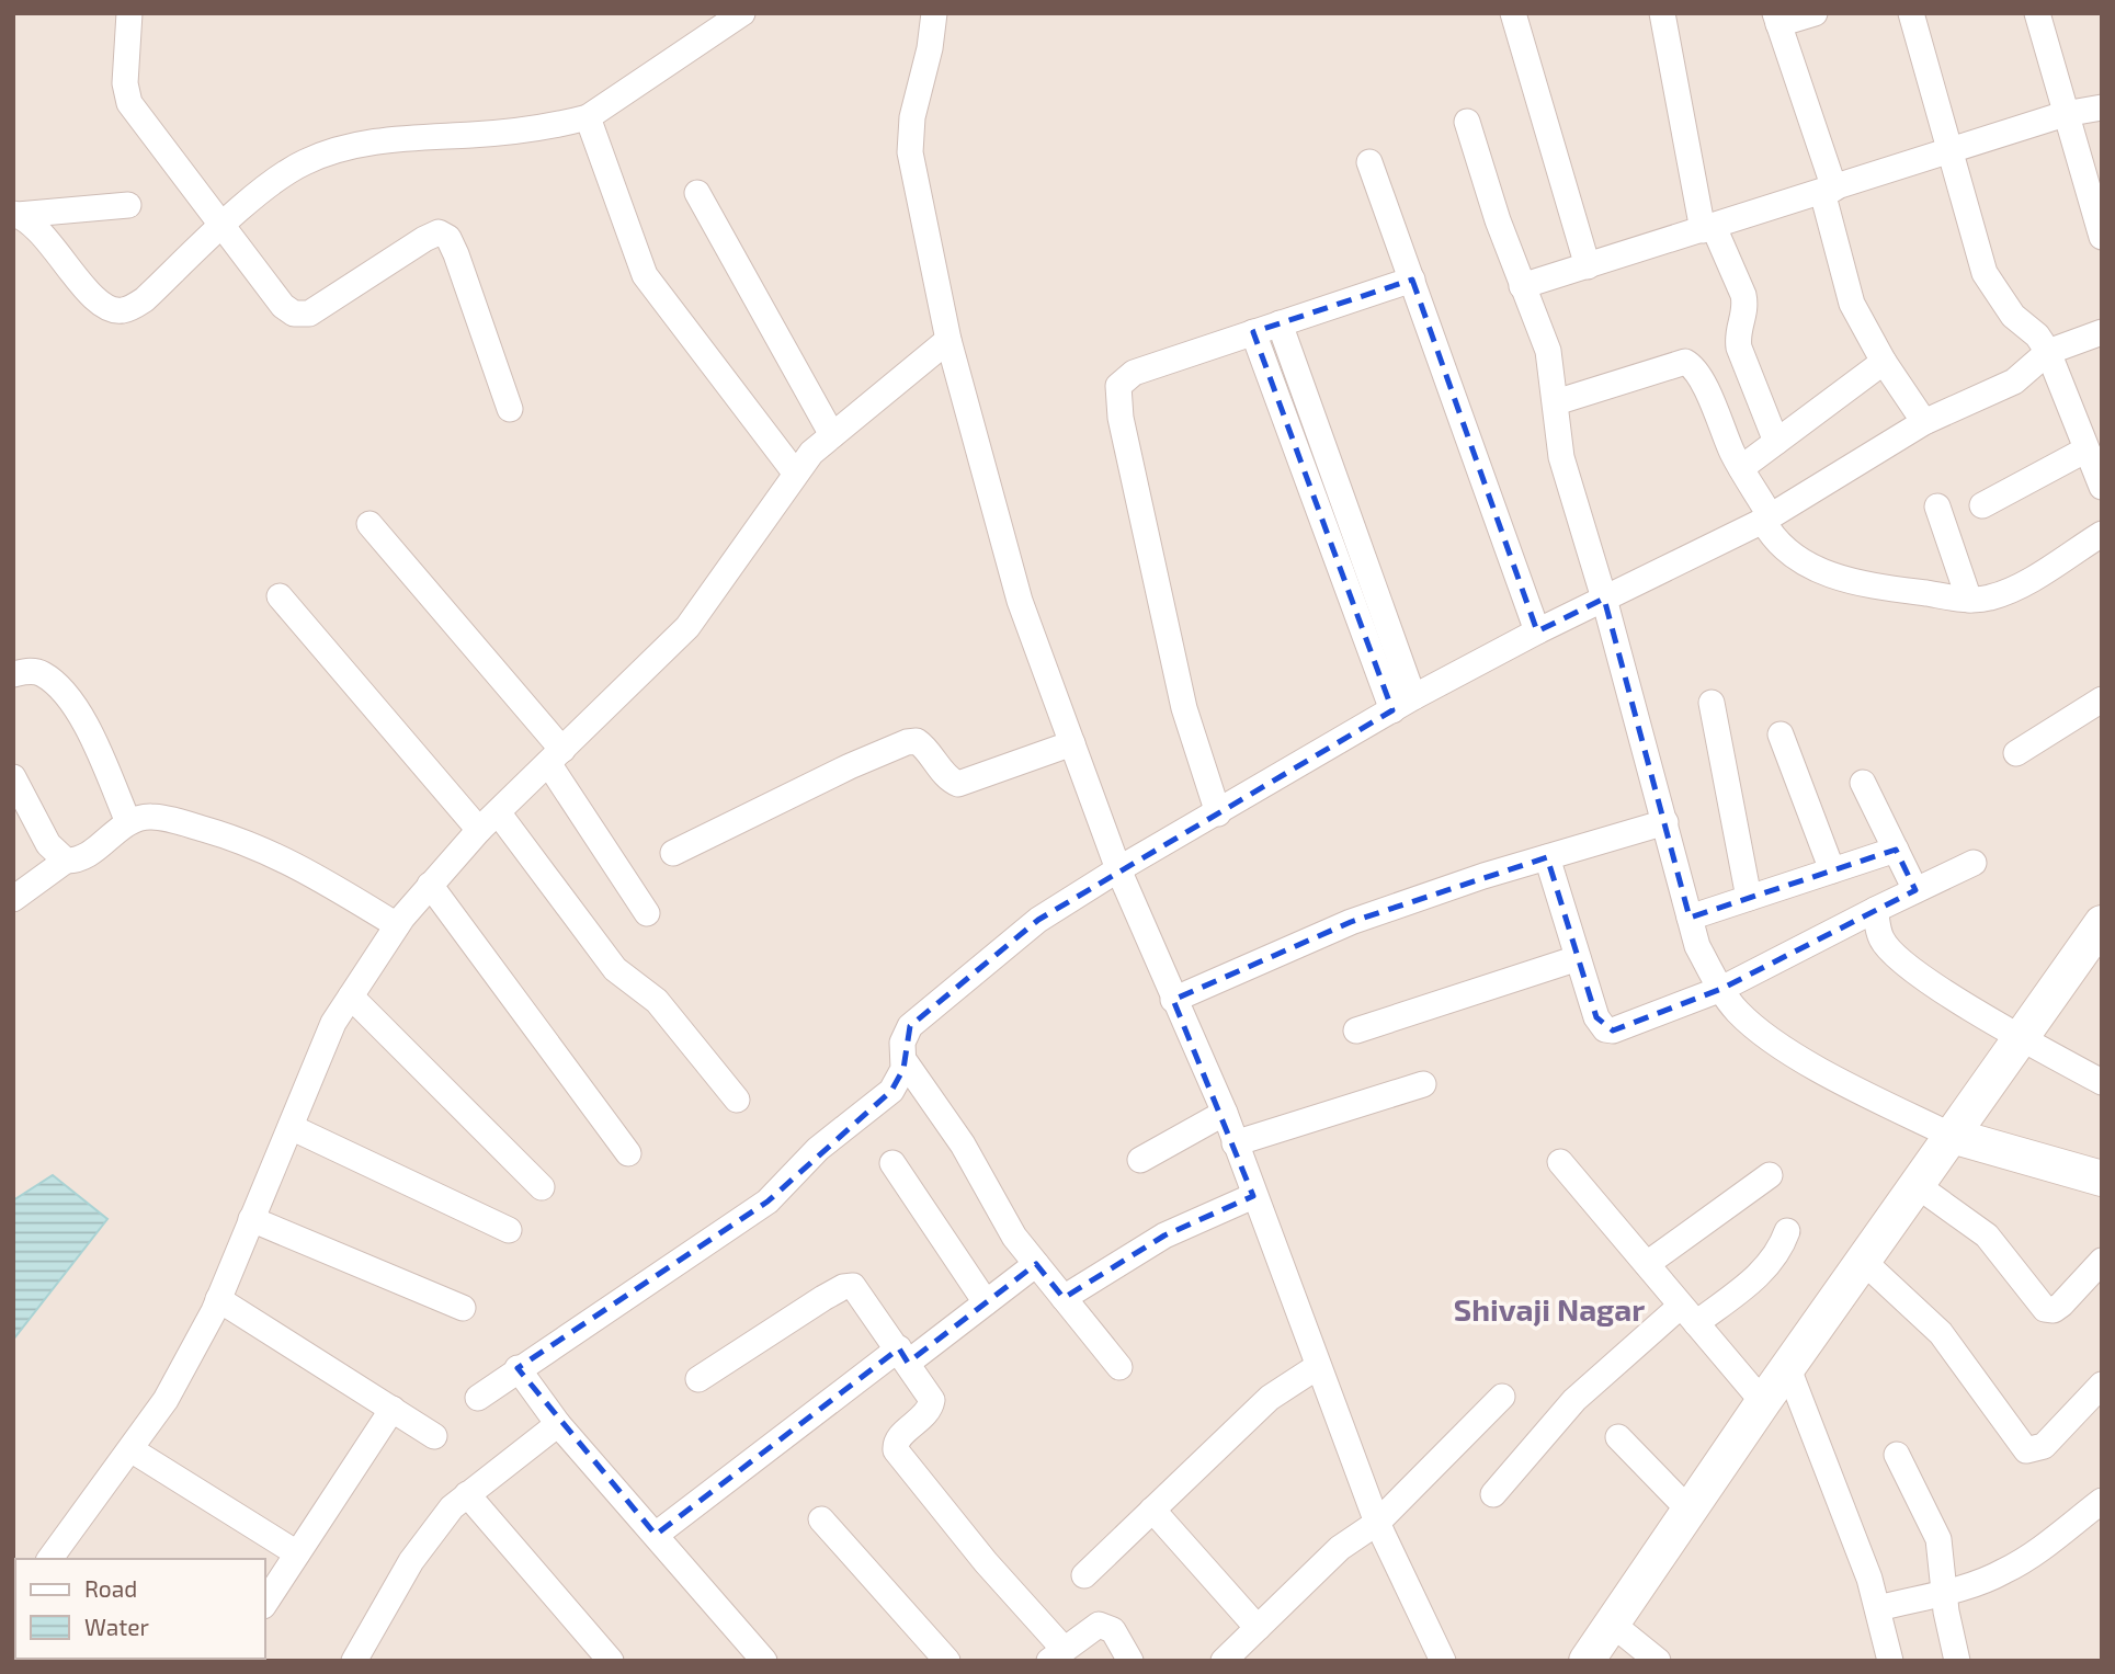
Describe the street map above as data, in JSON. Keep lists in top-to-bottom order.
{
  "districts": ["Shivaji Nagar"],
  "legend": ["Road", "Water"]
}
